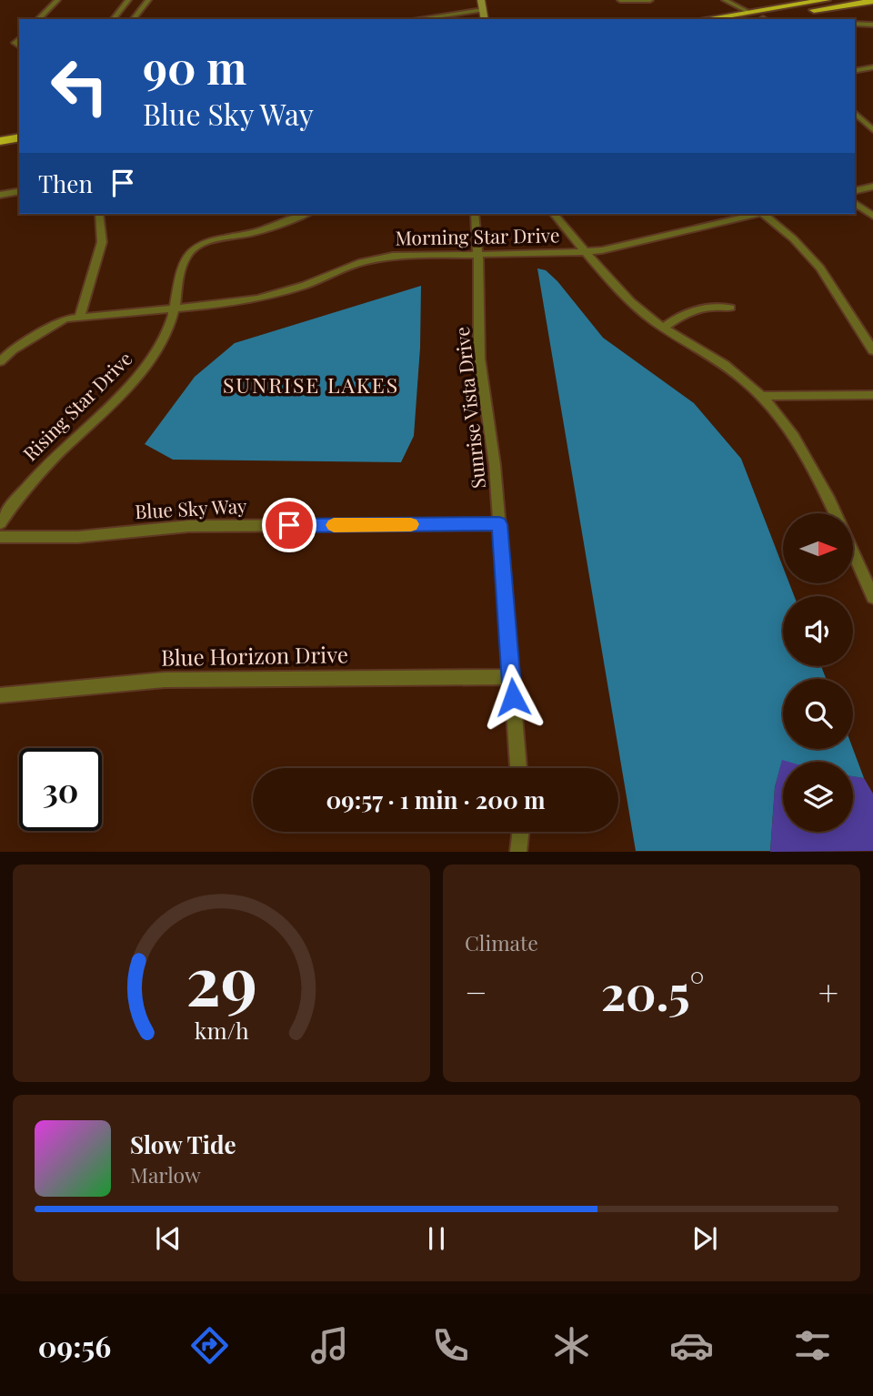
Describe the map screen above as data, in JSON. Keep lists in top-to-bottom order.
{
  "streets": {
    "street": [
      "Morning Star Drive",
      "Rising Star Drive",
      "Sunrise Vista Drive",
      "Blue Sky Way",
      "Blue Horizon Drive"
    ]
  },
  "crossings": [
    ["Morning Star Drive", "Rising Star Drive"],
    ["Morning Star Drive", "Sunrise Vista Drive"],
    ["Sunrise Vista Drive", "Blue Sky Way"],
    ["Sunrise Vista Drive", "Blue Horizon Drive"]
  ],
  "districts": ["SUNRISE LAKES"],
  "north": "right",
  "page": {
    "turn": ["90 m", "Blue Sky Way"],
    "then": "Then",
    "limit": "30",
    "trip": "09:57 · 1 min · 200 m",
    "tile": "Climate",
    "heat": ["−", "20.5°", "+"],
    "song": ["Slow Tide", "Marlow"],
    "tabs": "09:56",
    "gauge": ["29", "km/h"]
  }
}
